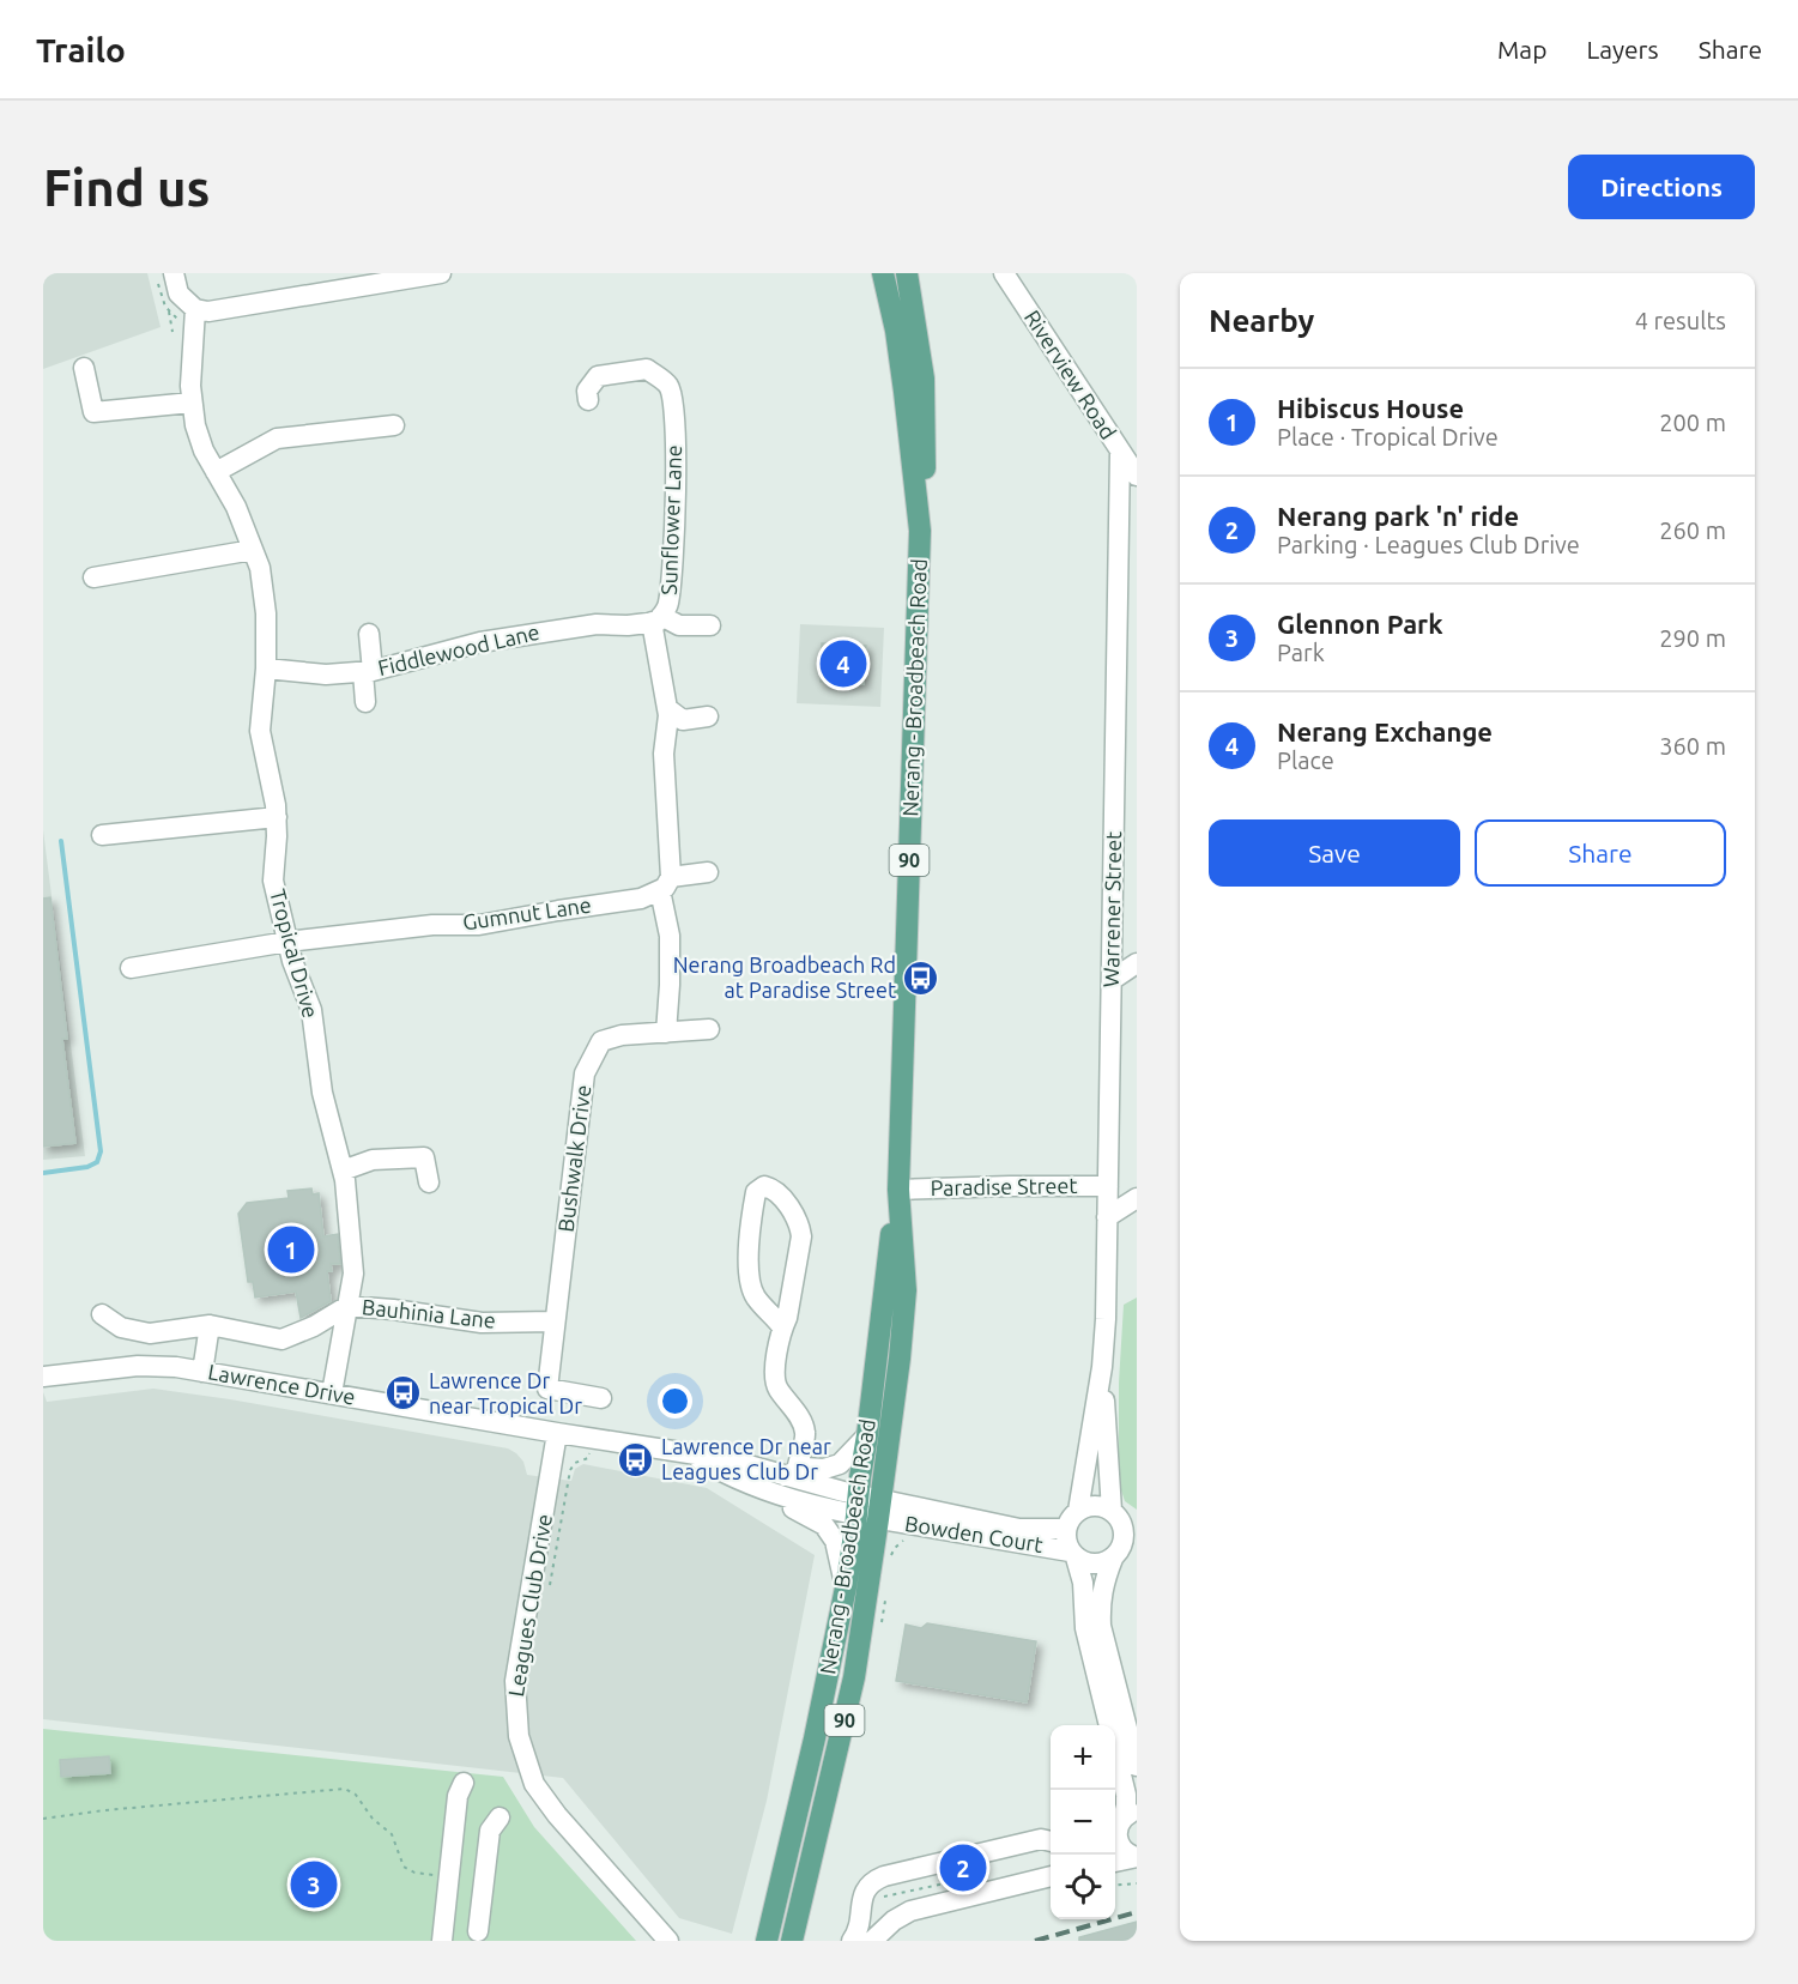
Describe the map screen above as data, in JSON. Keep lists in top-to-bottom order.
{
  "streets": {
    "main road": ["Nerang - Broadbeach Road", "90"],
    "street": [
      "Riverview Road",
      "Sunflower Lane",
      "Fiddlewood Lane",
      "Warrener Street",
      "Gumnut Lane",
      "Tropical Drive",
      "Bushwalk Drive",
      "Paradise Street",
      "Bauhinia Lane",
      "Lawrence Drive",
      "Bowden Court",
      "Leagues Club Drive"
    ]
  },
  "crossings": [
    ["Riverview Road", "Warrener Street"],
    ["Sunflower Lane", "Fiddlewood Lane"],
    ["Sunflower Lane", "Gumnut Lane"],
    ["Sunflower Lane", "Bushwalk Drive"],
    ["Fiddlewood Lane", "Tropical Drive"],
    ["Nerang - Broadbeach Road", "Paradise Street"],
    ["Nerang - Broadbeach Road", "Lawrence Drive"],
    ["Nerang - Broadbeach Road", "Bowden Court"],
    ["Warrener Street", "Paradise Street"],
    ["Warrener Street", "Bowden Court"],
    ["Gumnut Lane", "Tropical Drive"],
    ["Tropical Drive", "Bauhinia Lane"],
    ["Tropical Drive", "Lawrence Drive"],
    ["Bushwalk Drive", "Bauhinia Lane"],
    ["Lawrence Drive", "Bowden Court"],
    ["Lawrence Drive", "Leagues Club Drive"]
  ],
  "places": {
    "bus stop": ["Nerang Broadbeach Rd at Paradise Street", "Lawrence Dr near Tropical Dr", "Lawrence Dr near Leagues Club Dr"]
  },
  "page": {
    "header": "Trailo",
    "nav": ["Map", "Layers", "Share"],
    "buttons": [
      "Directions",
      ["Save", "Share"]
    ],
    "title": "Find us",
    "heading": ["Nearby", "4 results"],
    "list": [
      {
        "mark": "1",
        "name": "Hibiscus House",
        "note": "Place · Tropical Drive",
        "value": "200 m"
      },
      {
        "mark": "2",
        "name": "Nerang park 'n' ride",
        "note": "Parking · Leagues Club Drive",
        "value": "260 m"
      },
      {
        "mark": "3",
        "name": "Glennon Park",
        "note": "Park",
        "value": "290 m"
      },
      {
        "mark": "4",
        "name": "Nerang Exchange",
        "note": "Place",
        "value": "360 m"
      }
    ],
    "pins": [
      "4",
      "1",
      "2",
      "3"
    ],
    "map_buttons": ["+", "−"]
  }
}
